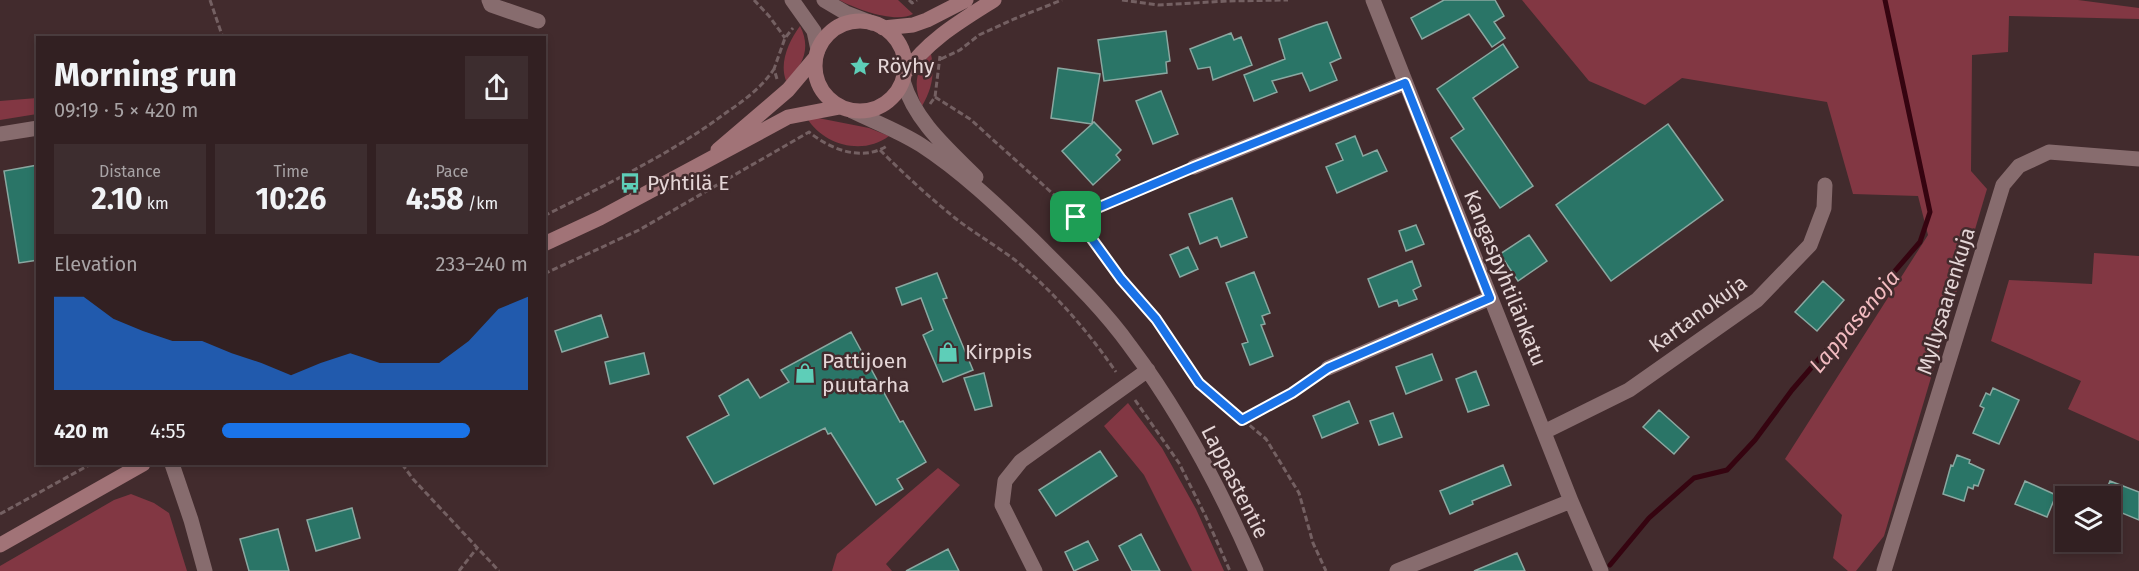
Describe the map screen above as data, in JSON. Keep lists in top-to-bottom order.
{
  "streets": {
    "street": [
      "Kangaspyhtilänkatu",
      "Myllysaarenkuja",
      "Kartanokuja",
      "Lappastentie"
    ]
  },
  "crossings": [
    ["Kangaspyhtilänkatu", "Kartanokuja"]
  ],
  "water": ["Lappasenoja"],
  "places": {
    "place": ["Röyhy"],
    "bus stop": ["Pyhtilä E"],
    "shop": ["Kirppis", "Pattijoen puutarha"]
  },
  "page": {
    "heading": ["Morning run", "09:19 · 5 × 420 m"],
    "stats": [
      ["Distance", "2.10 km"],
      ["Time", "10:26"],
      ["Pace", "4:58 /km"]
    ],
    "chart": ["Elevation", "233–240 m"],
    "list": [
      {
        "name": "420 m",
        "note": "4:55"
      }
    ]
  }
}
